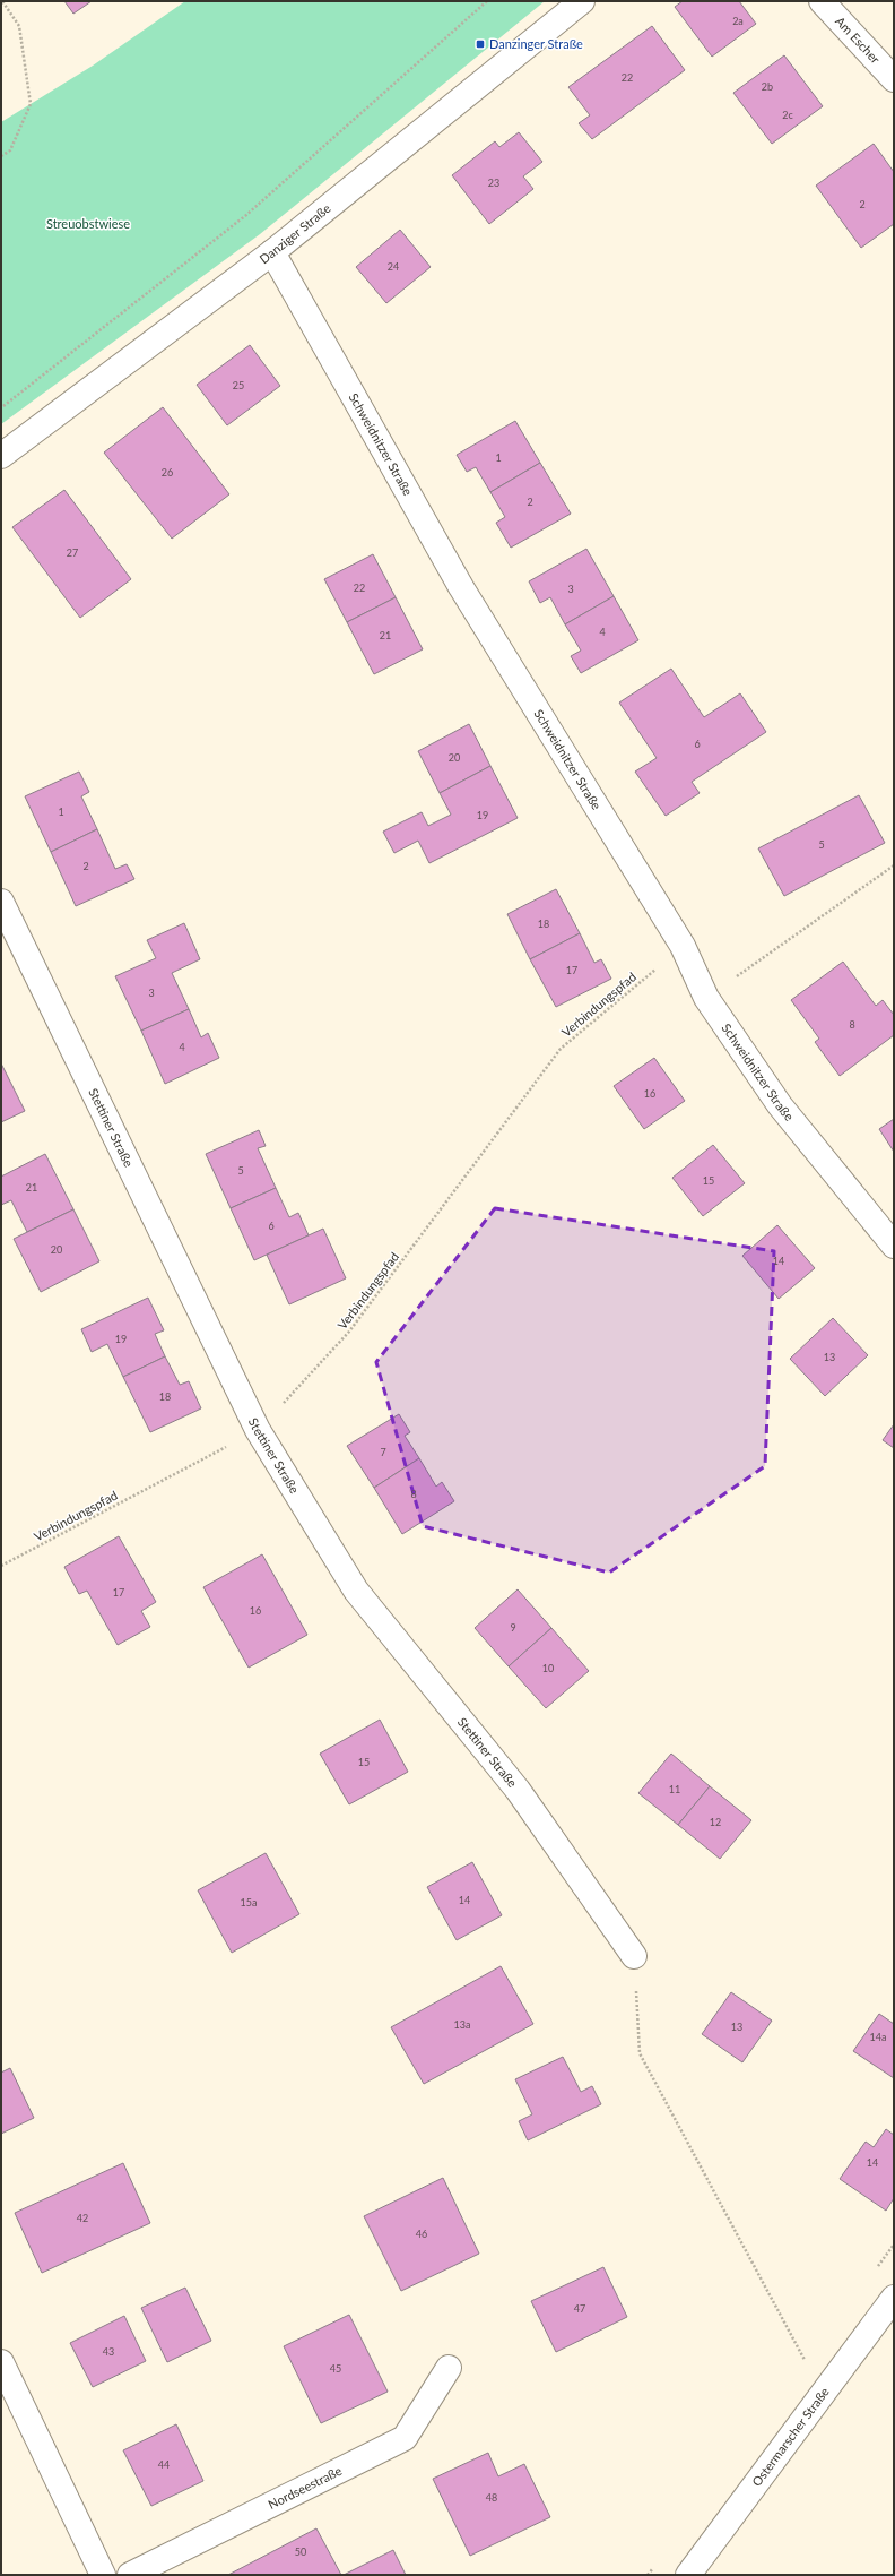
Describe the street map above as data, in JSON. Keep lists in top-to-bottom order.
{
  "streets": {
    "street": [
      "Am Escher",
      "Danziger Straße",
      "Schweidnitzer Straße",
      "Stettiner Straße",
      "Ostermarscher Straße",
      "Nordseestraße"
    ],
    "path": ["Verbindungspfad"]
  },
  "crossings": [
    ["Danziger Straße", "Schweidnitzer Straße"],
    ["Schweidnitzer Straße", "Verbindungspfad"],
    ["Verbindungspfad", "Stettiner Straße"]
  ],
  "parks": ["Streuobstwiese"],
  "places": {
    "transit": ["Danzinger Straße"]
  },
  "house_numbers": [
    "2a",
    "22",
    "2b",
    "2c",
    "23",
    "2",
    "24",
    "25",
    "1",
    "26",
    "2",
    "27",
    "22",
    "3",
    "4",
    "21",
    "6",
    "20",
    "1",
    "19",
    "5",
    "2",
    "18",
    "17",
    "3",
    "8",
    "4",
    "16",
    "5",
    "15",
    "21",
    "6",
    "20",
    "14",
    "19",
    "13",
    "18",
    "7",
    "8",
    "17",
    "16",
    "9",
    "10",
    "15",
    "11",
    "12",
    "14",
    "15a",
    "13a",
    "13",
    "14a",
    "14",
    "42",
    "46",
    "47",
    "43",
    "45",
    "44",
    "48",
    "50"
  ]
}
